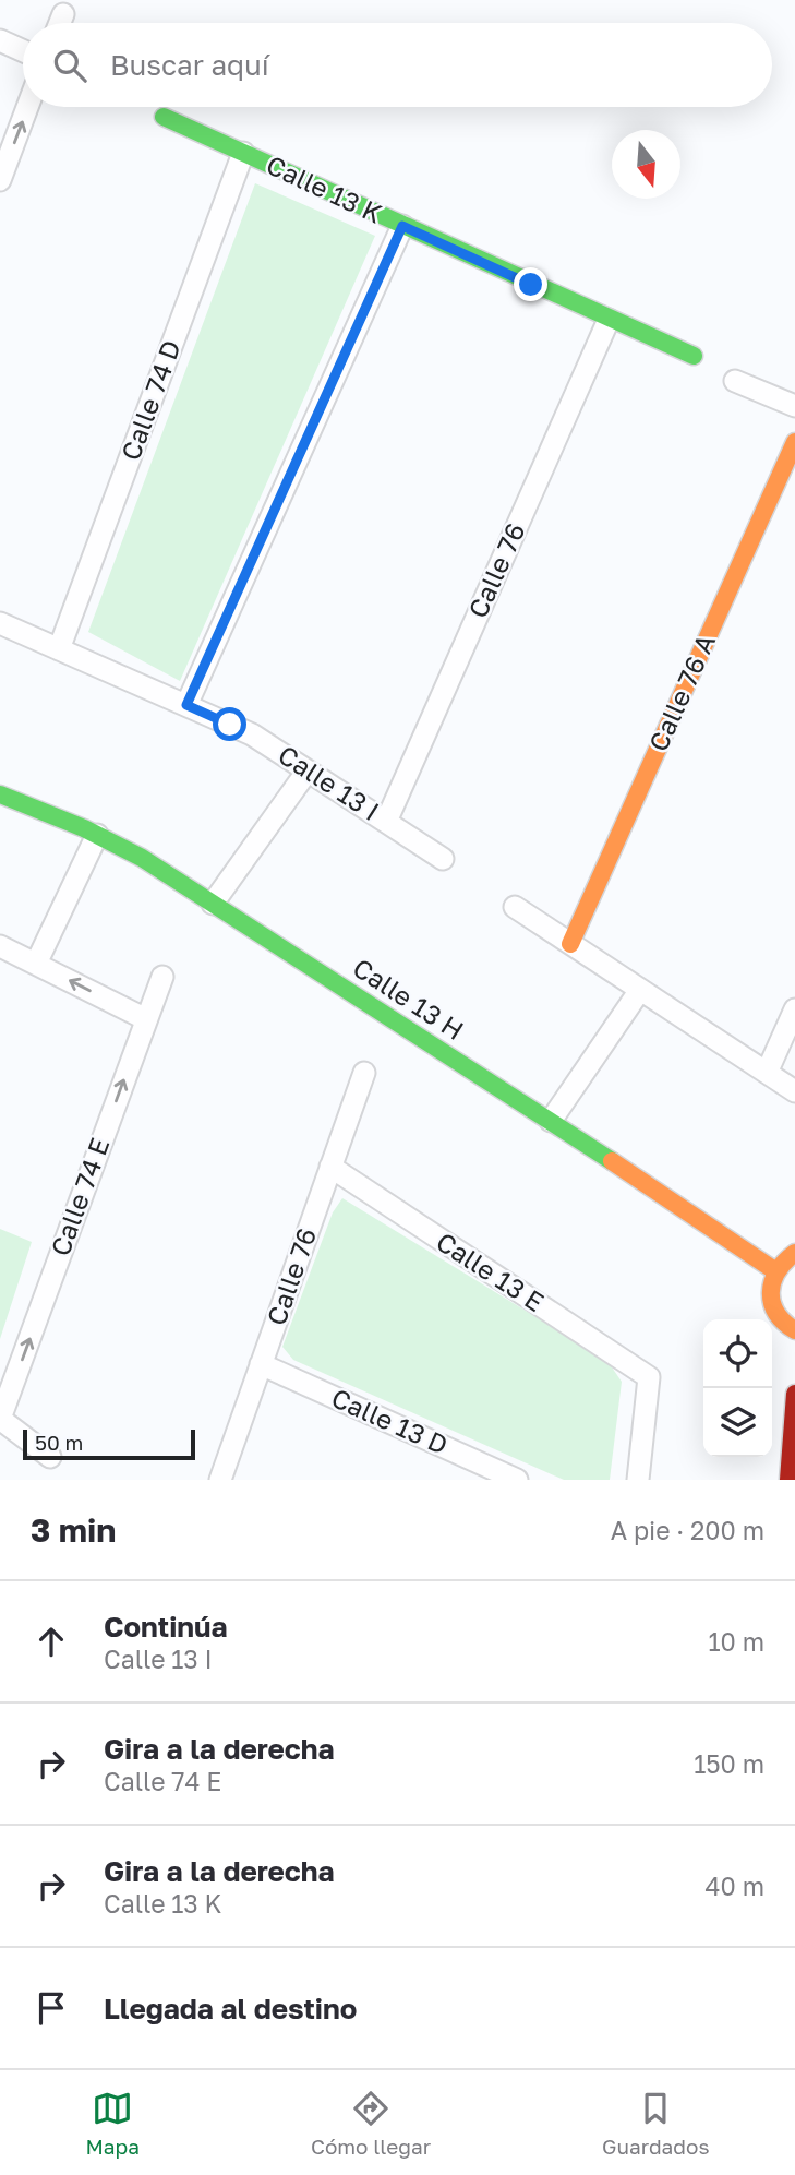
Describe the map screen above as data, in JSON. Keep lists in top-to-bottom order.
{
  "streets": {
    "street": [
      "Calle 13 K",
      "Calle 74 D",
      "Calle 76",
      "Calle 76 A",
      "Calle 13 I",
      "Calle 13 H",
      "Calle 74 E",
      "Calle 13 E",
      "Calle 13 D"
    ]
  },
  "crossings": [
    ["Calle 13 K", "Calle 74 D"],
    ["Calle 13 K", "Calle 76"],
    ["Calle 74 D", "Calle 13 I"],
    ["Calle 76", "Calle 13 I"],
    ["Calle 76", "Calle 13 E"],
    ["Calle 76", "Calle 13 D"]
  ],
  "one_way": ["Calle 74 E"],
  "scale_bar": "50 m",
  "north": "bottom",
  "page": {
    "search": "Buscar aquí",
    "scale": "50 m",
    "heading": ["3 min", "A pie · 200 m"],
    "list": [
      ["Continúa", "Calle 13 I", "10 m"],
      ["Gira a la derecha", "Calle 74 E", "150 m"],
      ["Gira a la derecha", "Calle 13 K", "40 m"],
      "Llegada al destino"
    ],
    "nav": ["Mapa", "Cómo llegar", "Guardados"]
  }
}
